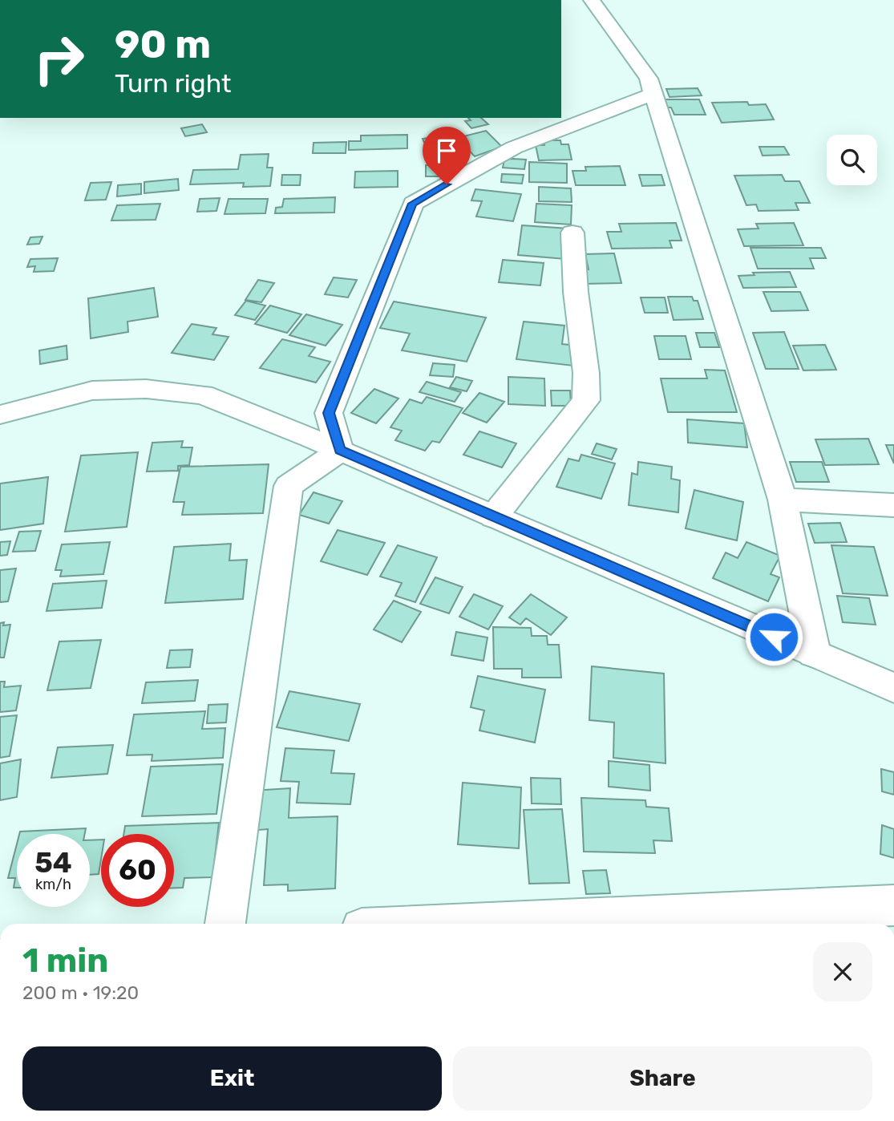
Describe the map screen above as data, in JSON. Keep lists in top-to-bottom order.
{
  "page": {
    "turn": ["90 m", "Turn right"],
    "speed": "54 km/h",
    "limit": "60",
    "heading": ["1 min", "200 m · 19:20"],
    "buttons": ["Exit", "Share"]
  }
}
